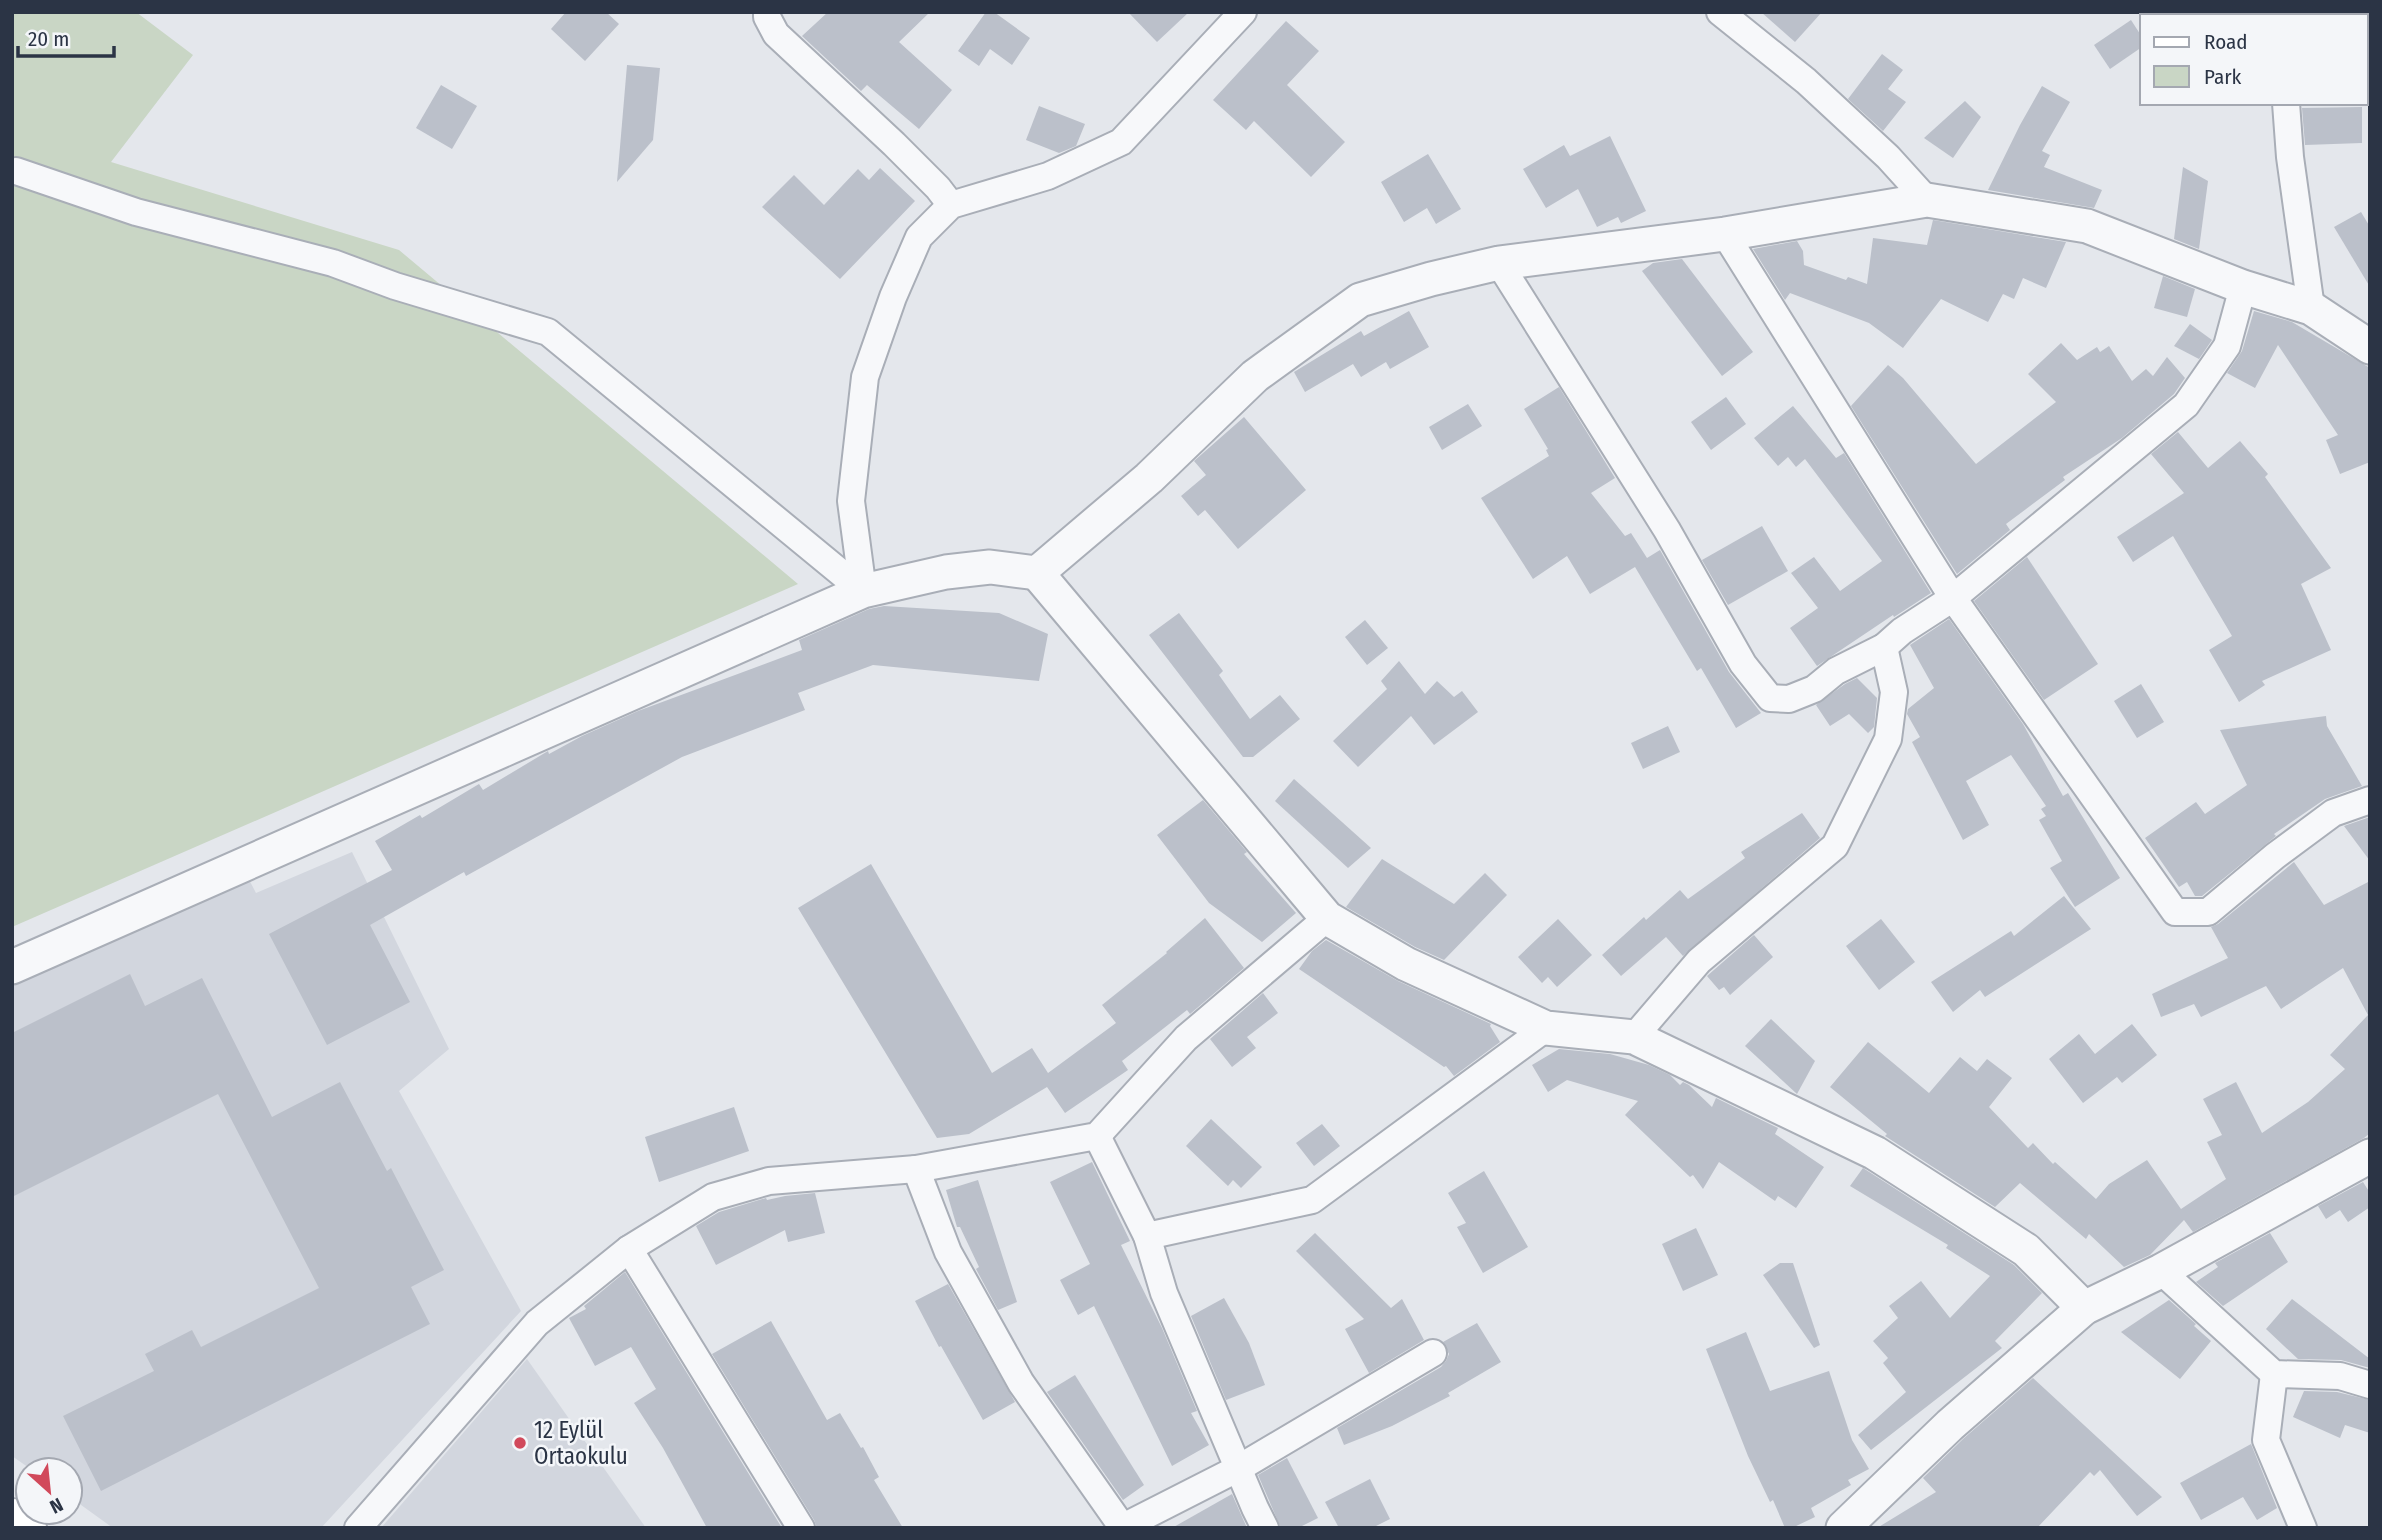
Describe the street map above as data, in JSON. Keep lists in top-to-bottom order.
{
  "places": ["12 Eylül Ortaokulu"],
  "legend": ["Road", "Park"],
  "scale_bar": "20 m",
  "north": "bottom right"
}
